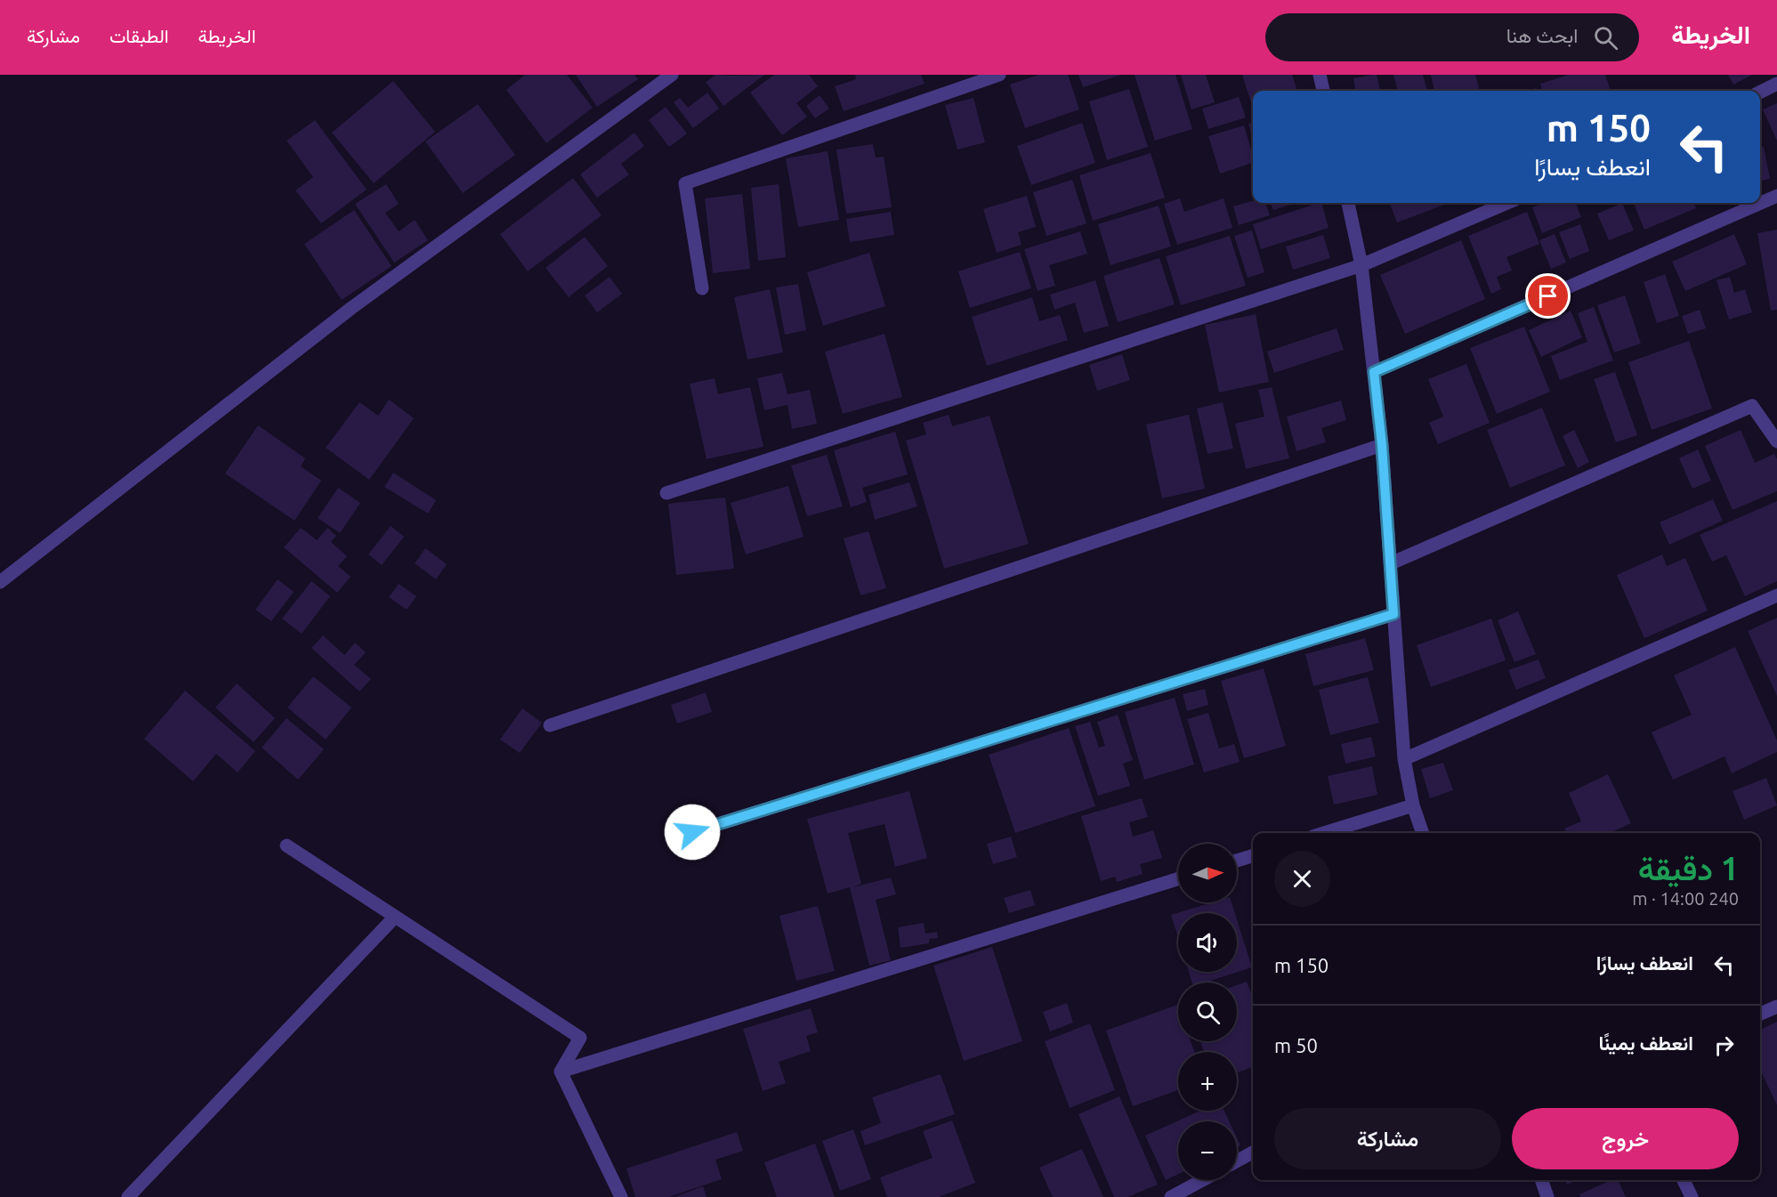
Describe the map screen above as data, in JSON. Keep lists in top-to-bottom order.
{
  "north": "right",
  "page": {
    "header": "الخريطة",
    "search": "ابحث هنا",
    "nav": ["الخريطة", "الطبقات", "مشاركة"],
    "turn": ["150 m", "انعطف يسارًا"],
    "heading": ["1 دقيقة", "240 m · 14:00"],
    "map_buttons": ["+", "−"],
    "list": [
      {
        "name": "انعطف يسارًا",
        "value": "150 m"
      },
      {
        "name": "انعطف يمينًا",
        "value": "50 m"
      }
    ],
    "buttons": ["خروج", "مشاركة"]
  }
}
